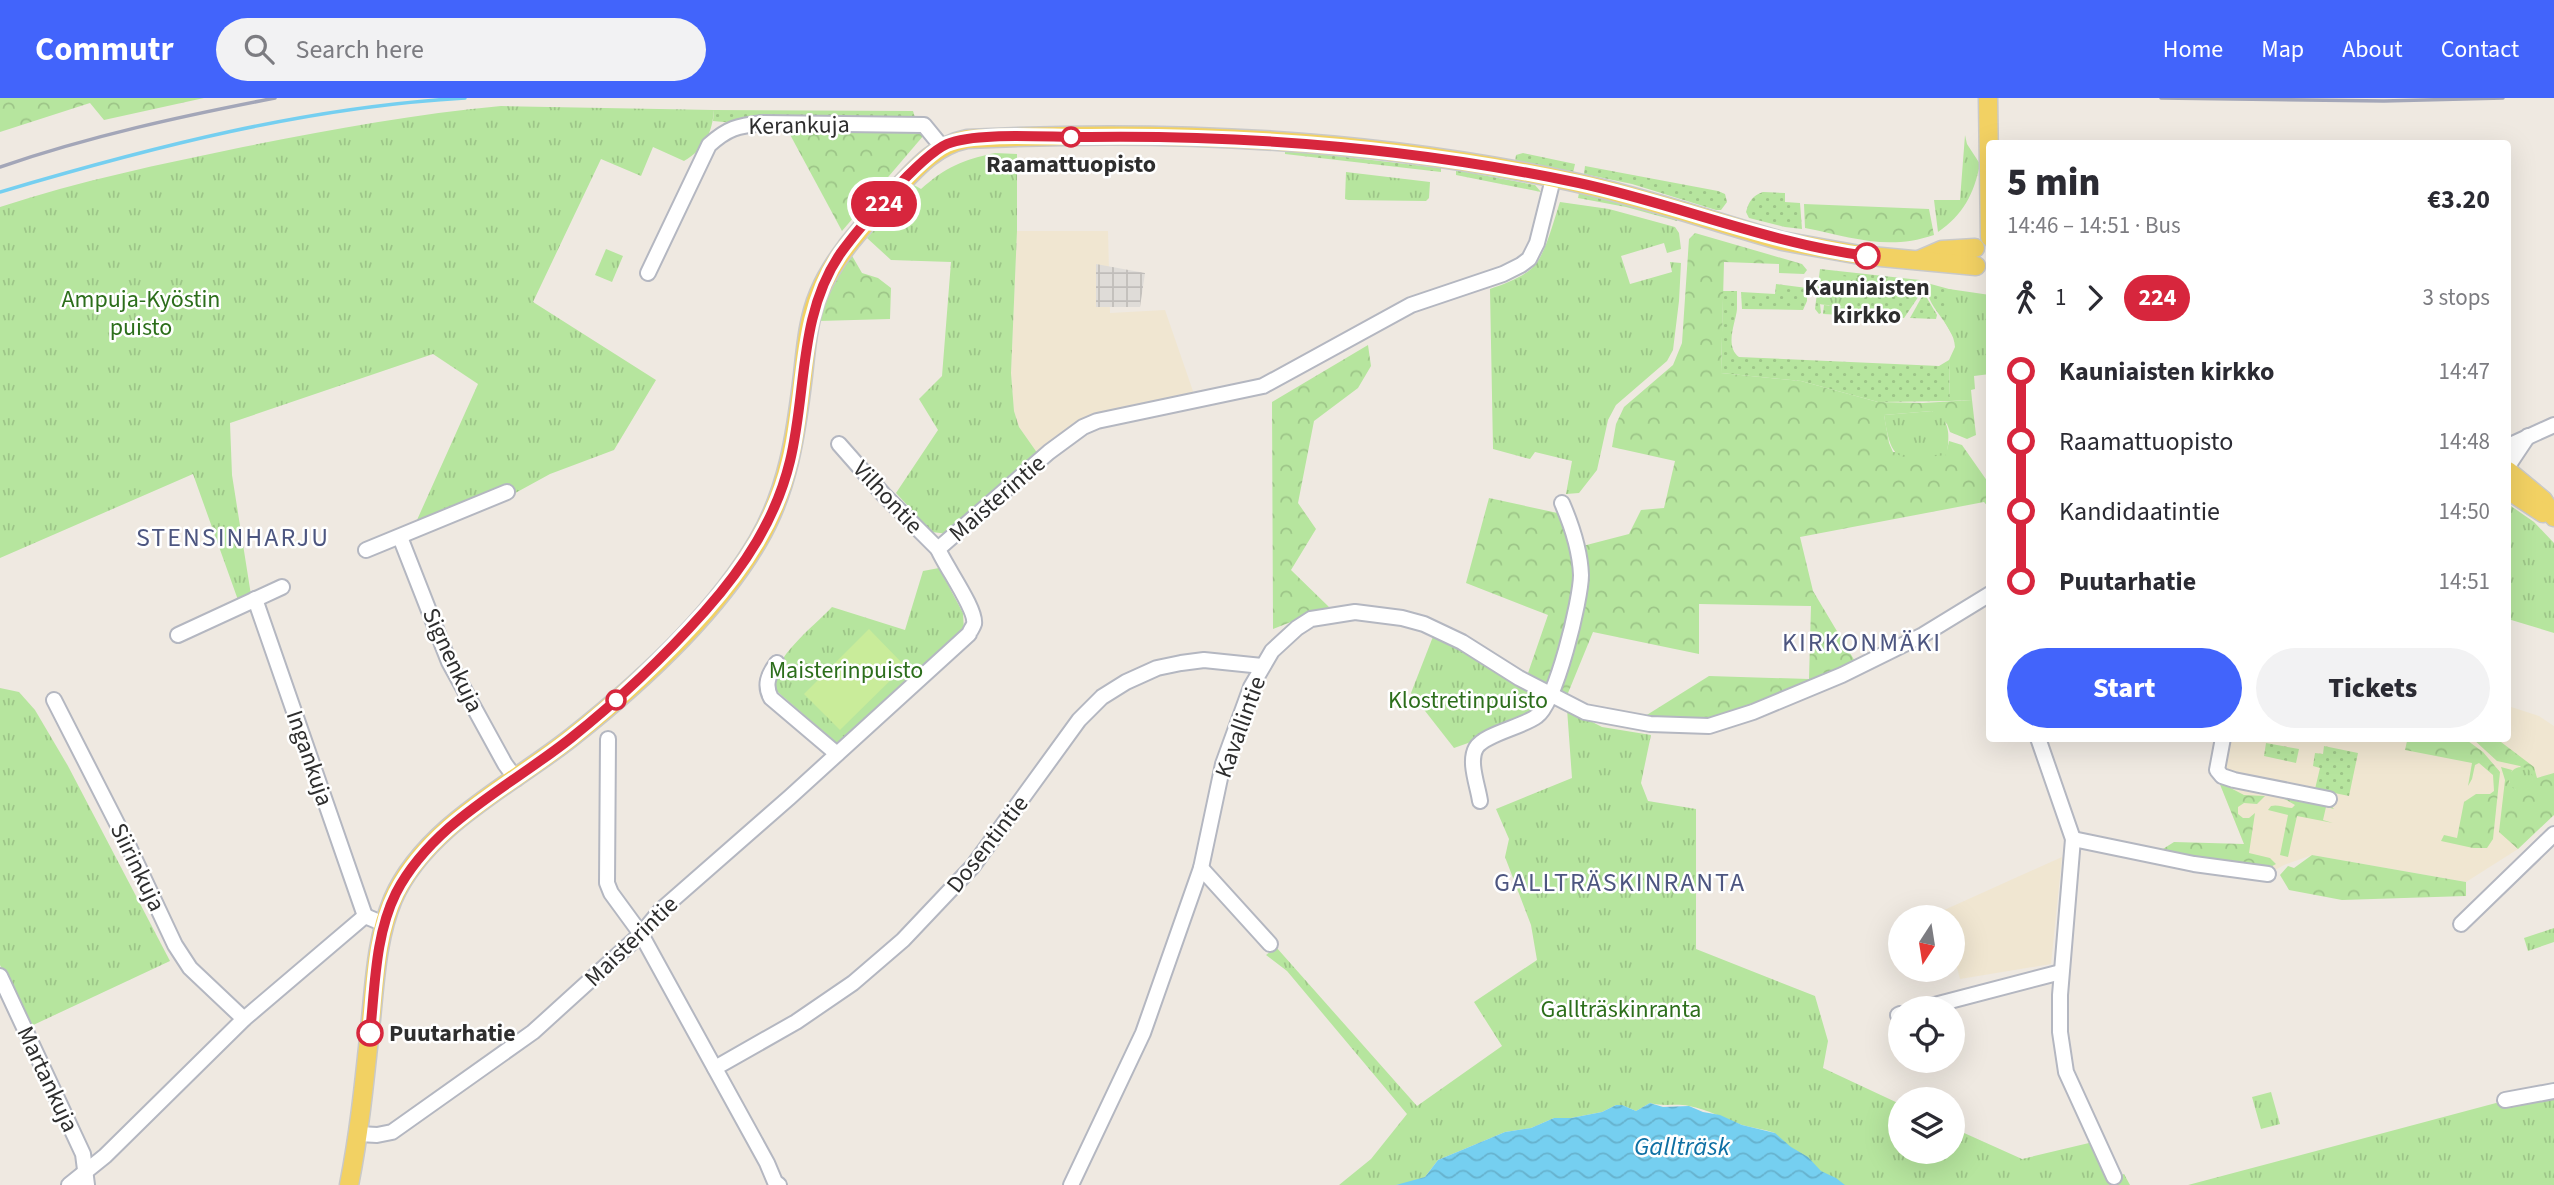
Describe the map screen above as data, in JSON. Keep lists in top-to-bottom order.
{
  "streets": {
    "street": [
      "Kerankuja",
      "Vilhontie",
      "Maisterintie",
      "Signenkuja",
      "Kavallintie",
      "Ingankuja",
      "Dosentintie",
      "Siirinkuja",
      "Martankuja"
    ]
  },
  "crossings": [
    ["Vilhontie", "Maisterintie"],
    ["Kavallintie", "Dosentintie"]
  ],
  "districts": ["STENSINHARJU", "KIRKONMÄKI", "GALLTRÄSKINRANTA"],
  "water": ["Gallträsk"],
  "parks": [
    "Ampuja-Kyöstin puisto",
    "Maisterinpuisto",
    "Klostretinpuisto",
    "Gallträskinranta"
  ],
  "places": ["Raamattuopisto", "Kauniaisten kirkko", "Puutarhatie"],
  "lines": ["bus line 224"],
  "north": "bottom",
  "page": {
    "header": "Commutr",
    "search": "Search here",
    "nav": [
      "Home",
      "Map",
      "About",
      "Contact"
    ],
    "on_map": "224",
    "heading": ["5 min", "14:46 – 14:51 · Bus", "€3.20"],
    "legs": ["1", "224", "3 stops"],
    "list": [
      {
        "name": "Kauniaisten kirkko",
        "value": "14:47"
      },
      {
        "name": "Raamattuopisto",
        "value": "14:48"
      },
      {
        "name": "Kandidaatintie",
        "value": "14:50"
      },
      {
        "name": "Puutarhatie",
        "value": "14:51"
      }
    ],
    "buttons": ["Start", "Tickets"]
  }
}
